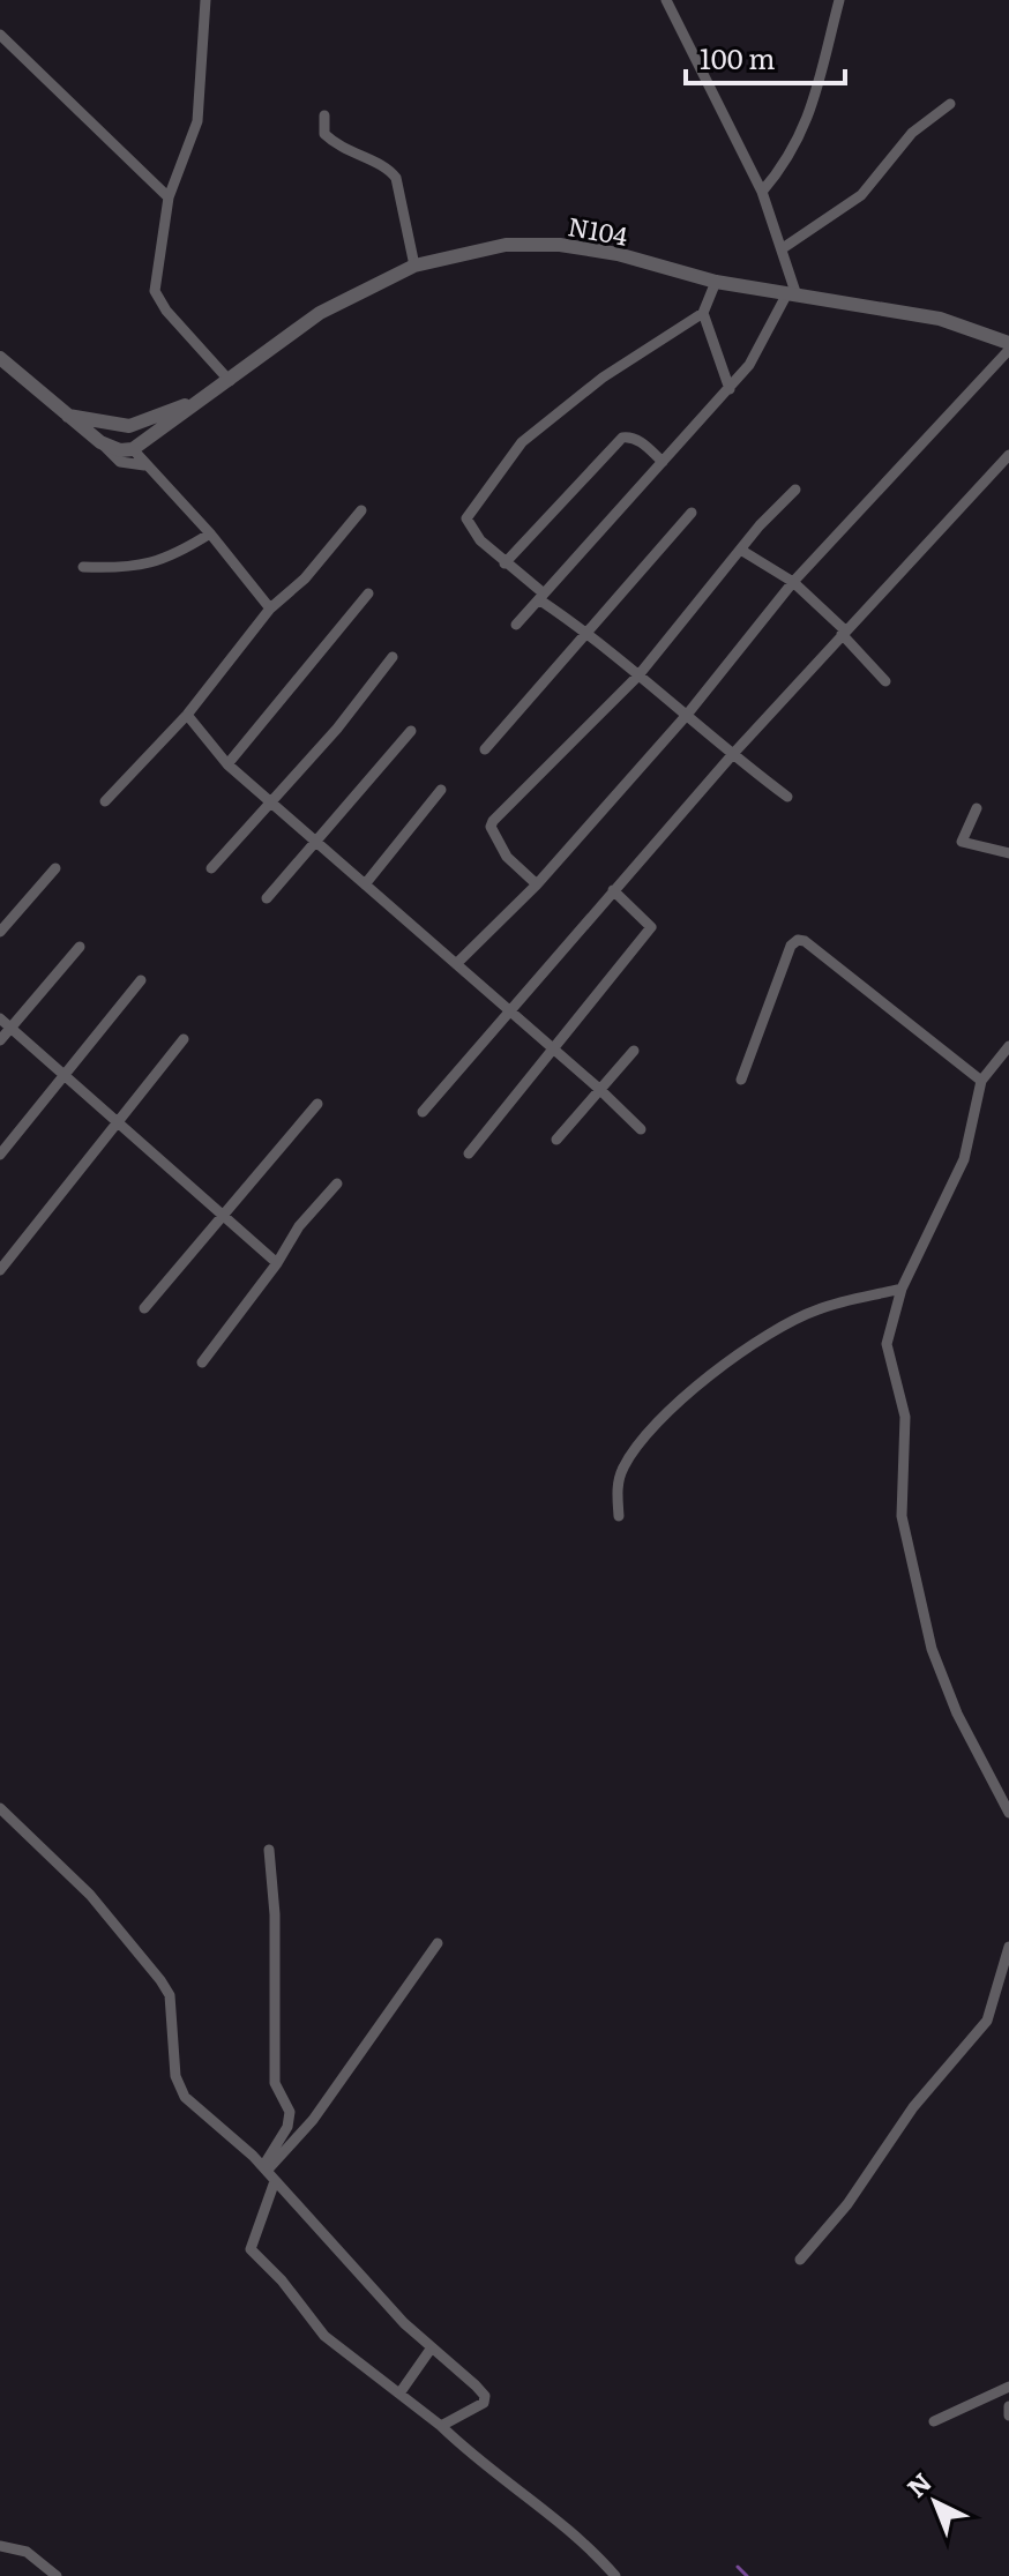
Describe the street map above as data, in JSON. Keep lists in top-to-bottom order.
{
  "streets": {
    "street": ["N104"]
  },
  "scale_bar": "100 m",
  "north": "top left"
}
